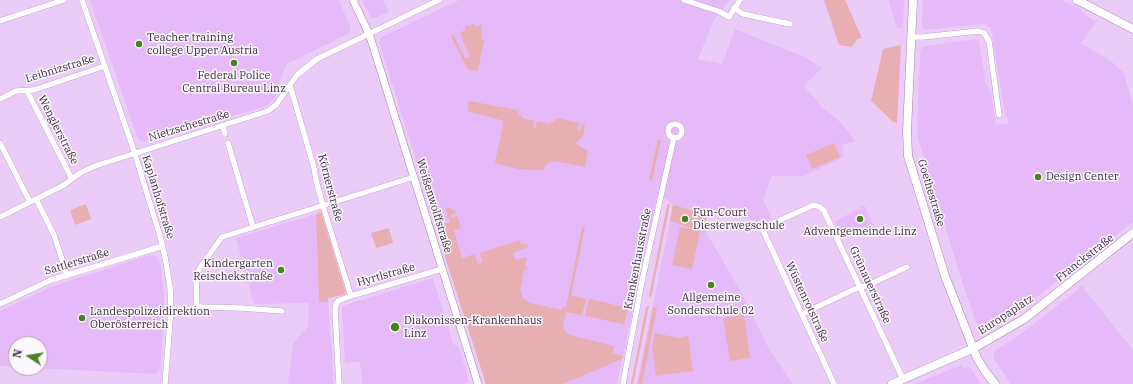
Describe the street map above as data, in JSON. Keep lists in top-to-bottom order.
{
  "streets": {
    "main road": ["Goethestraße", "Franckstraße", "Europaplatz"],
    "street": [
      "Leibnizstraße",
      "Nietzschestraße",
      "Wenglerstraße",
      "Körnerstraße",
      "Kaplanhofstraße",
      "Weißenwolffstraße",
      "Krankenhausstraße",
      "Sattlerstraße",
      "Hyrtlstraße",
      "Grünauerstraße",
      "Wüstenrotstraße"
    ]
  },
  "crossings": [
    ["Leibnizstraße", "Wenglerstraße"],
    ["Leibnizstraße", "Kaplanhofstraße"],
    ["Nietzschestraße", "Wenglerstraße"],
    ["Nietzschestraße", "Körnerstraße"],
    ["Nietzschestraße", "Kaplanhofstraße"],
    ["Nietzschestraße", "Weißenwolffstraße"],
    ["Körnerstraße", "Hyrtlstraße"],
    ["Goethestraße", "Europaplatz"],
    ["Kaplanhofstraße", "Sattlerstraße"],
    ["Weißenwolffstraße", "Hyrtlstraße"],
    ["Franckstraße", "Europaplatz"],
    ["Grünauerstraße", "Wüstenrotstraße"],
    ["Grünauerstraße", "Europaplatz"]
  ],
  "places": [
    "Teacher training college Upper Austria",
    "Federal Police Central Bureau Linz",
    "Design Center",
    "Fun-Court Diesterwegschule",
    "Adventgemeinde Linz",
    "Kindergarten Reischekstraße",
    "Allgemeine Sonderschule 02",
    "Landespolizeidirektion Oberösterreich",
    "Diakonissen-Krankenhaus Linz"
  ],
  "north": "left"
}
